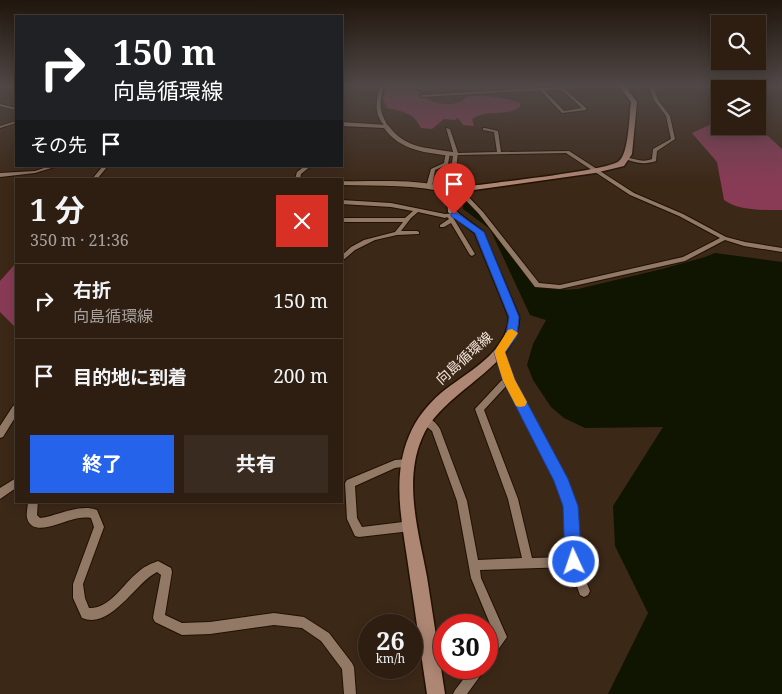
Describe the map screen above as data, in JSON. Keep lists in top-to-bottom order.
{
  "streets": {
    "main road": ["向島循環線"]
  },
  "page": {
    "turn": ["150 m", "向島循環線"],
    "then": "その先",
    "heading": ["1 分", "350 m · 21:36"],
    "list": [
      {
        "name": "右折",
        "note": "向島循環線",
        "value": "150 m"
      },
      {
        "name": "目的地に到着",
        "value": "200 m"
      }
    ],
    "buttons": ["終了", "共有"],
    "speed": "26 km/h",
    "limit": "30"
  }
}
